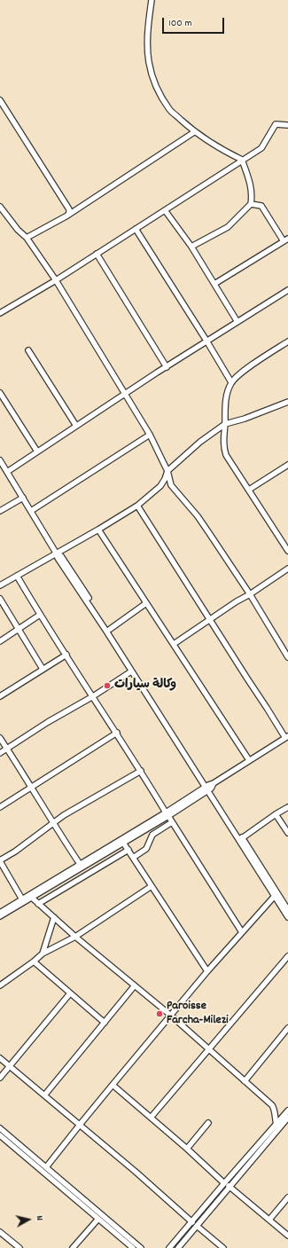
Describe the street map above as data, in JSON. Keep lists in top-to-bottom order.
{
  "places": ["وكالة سيارات", "Paroisse Farcha-Milezi"],
  "scale_bar": "100 m",
  "north": "right"
}
